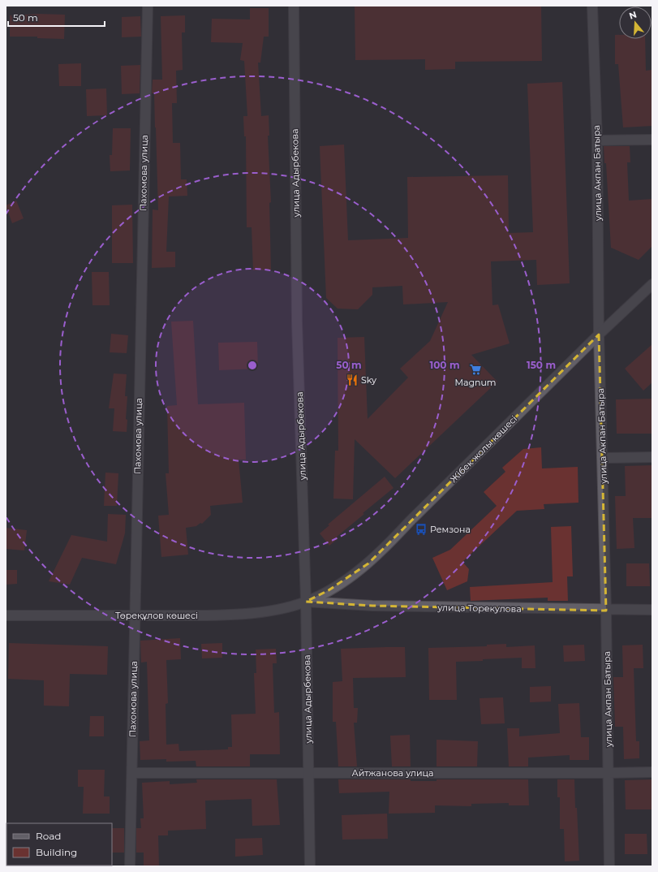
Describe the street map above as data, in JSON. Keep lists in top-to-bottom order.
{
  "streets": {
    "street": [
      "Пахомова улица",
      "улица Адырбекова",
      "улица Акпан Батыра",
      "Жібек жолы көшесі",
      "улица Торекулова",
      "Төреқұлов көшесі",
      "Айтжанова улица"
    ]
  },
  "crossings": [
    ["Пахомова улица", "Төреқұлов көшесі"],
    ["Пахомова улица", "Айтжанова улица"],
    ["улица Адырбекова", "Жібек жолы көшесі"],
    ["улица Адырбекова", "улица Торекулова"],
    ["улица Адырбекова", "Төреқұлов көшесі"],
    ["улица Адырбекова", "Айтжанова улица"],
    ["улица Акпан Батыра", "Жібек жолы көшесі"],
    ["улица Акпан Батыра", "улица Торекулова"],
    ["улица Акпан Батыра", "Айтжанова улица"],
    ["Жібек жолы көшесі", "улица Торекулова"],
    ["Жібек жолы көшесі", "Төреқұлов көшесі"],
    ["улица Торекулова", "Төреқұлов көшесі"]
  ],
  "places": {
    "supermarket": ["Magnum"],
    "restaurant": ["Sky"],
    "bus stop": ["Ремзона"]
  },
  "legend": ["Road", "Building"],
  "scale_bar": "50 m",
  "north": "top",
  "rings": ["50 m", "100 m", "150 m"]
}
